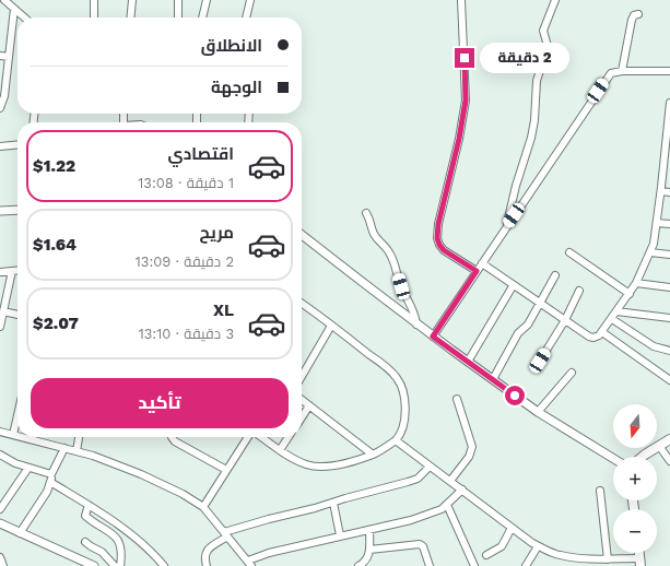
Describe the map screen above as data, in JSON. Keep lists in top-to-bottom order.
{
  "north": "bottom",
  "page": {
    "banner": ["الانطلاق", "الوجهة"],
    "bubble": "2 دقيقة",
    "list": [
      {
        "name": "اقتصادي",
        "note": "1 دقيقة · 13:08",
        "value": "$1.22"
      },
      {
        "name": "مريح",
        "note": "2 دقيقة · 13:09",
        "value": "$1.64"
      },
      {
        "name": "XL",
        "note": "3 دقيقة · 13:10",
        "value": "$2.07"
      }
    ],
    "buttons": "تأكيد",
    "map_buttons": ["+", "−"]
  }
}
